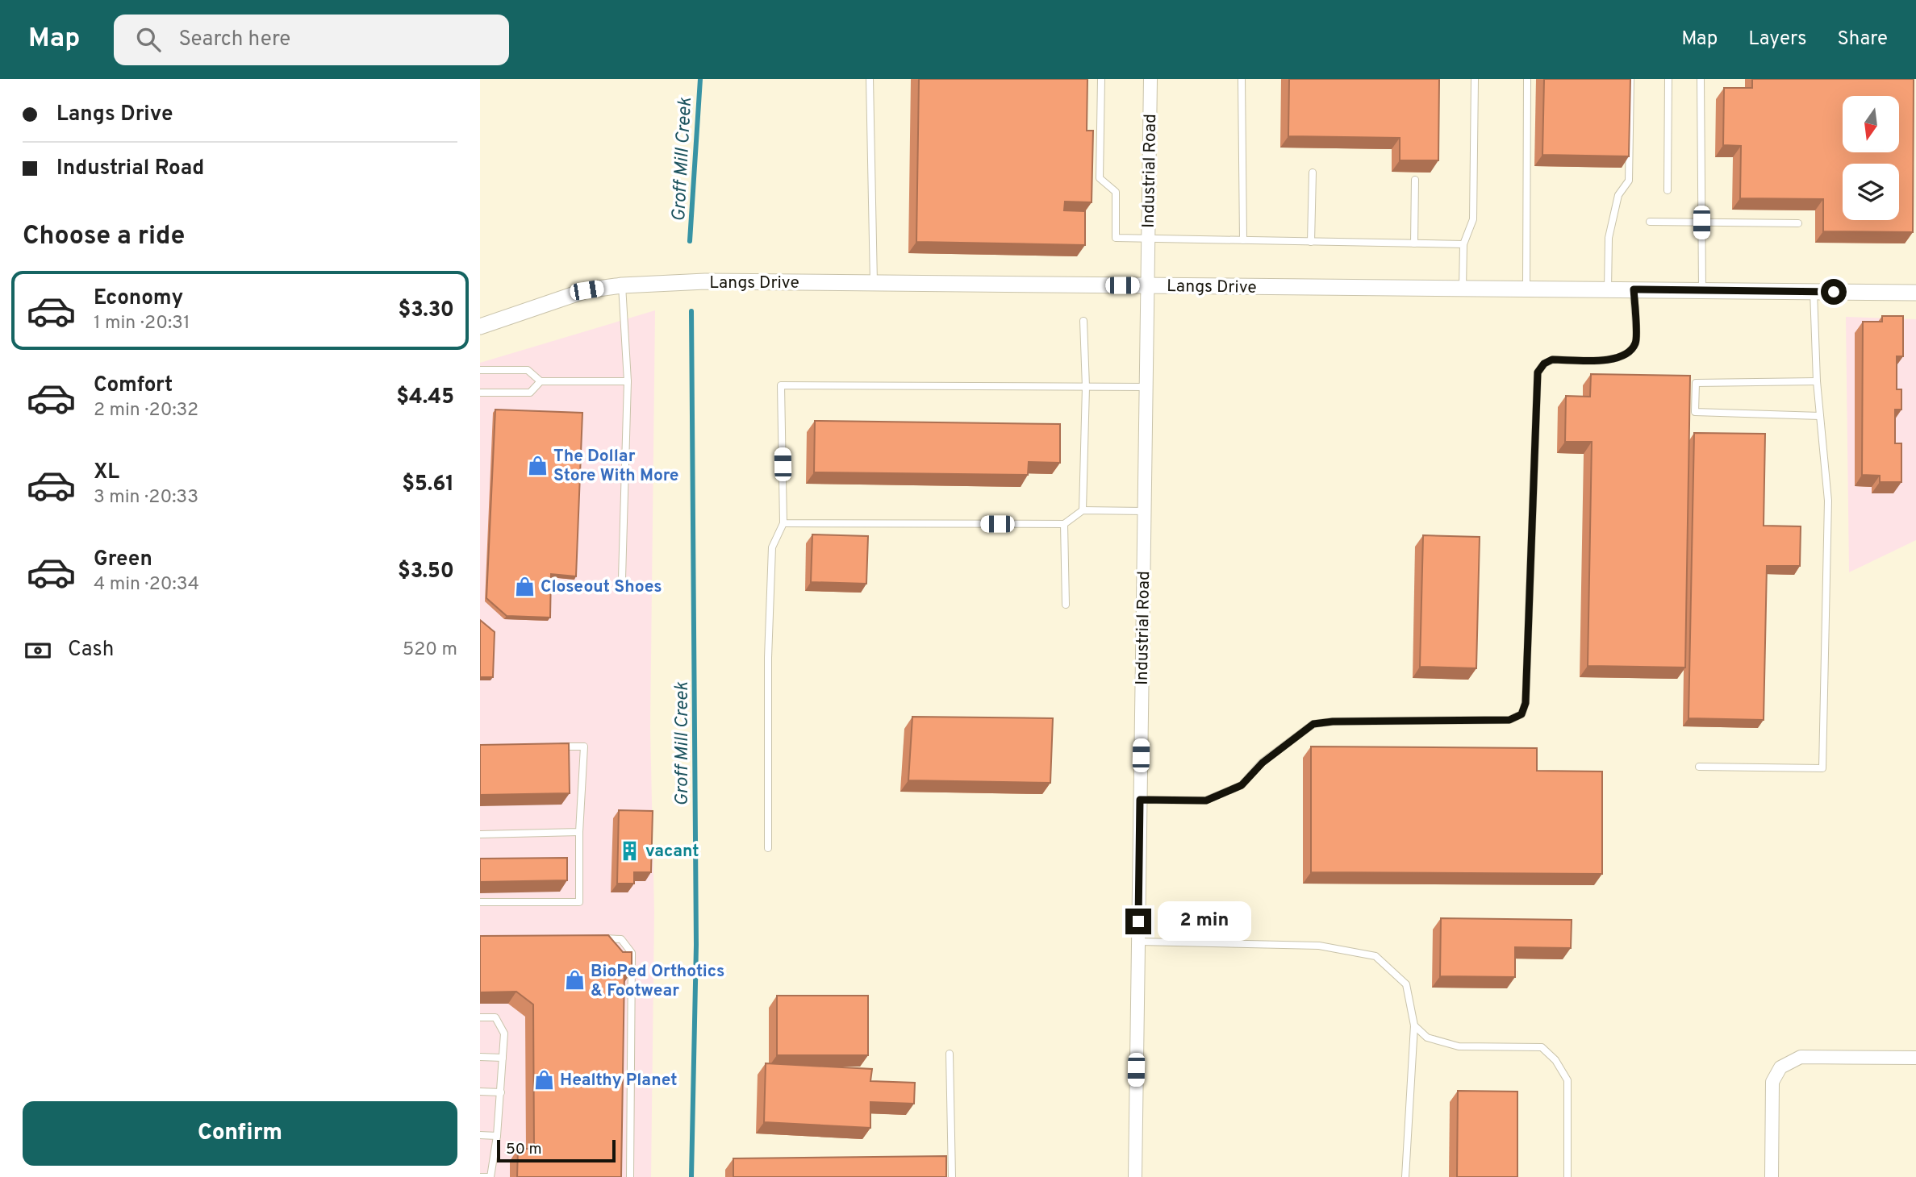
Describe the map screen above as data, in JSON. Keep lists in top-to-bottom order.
{
  "streets": {
    "street": ["Industrial Road", "Langs Drive"]
  },
  "crossings": [
    ["Industrial Road", "Langs Drive"]
  ],
  "water": ["Groff Mill Creek"],
  "places": {
    "shop": [
      "The Dollar Store With More",
      "Closeout Shoes",
      "BioPed Orthotics & Footwear",
      "Healthy Planet"
    ],
    "building": ["vacant"]
  },
  "scale_bar": "50 m",
  "north": "bottom",
  "page": {
    "header": "Map",
    "search": "Search here",
    "nav": ["Map", "Layers", "Share"],
    "banner": ["Langs Drive", "Industrial Road"],
    "heading": "Choose a ride",
    "list": [
      {
        "name": "Economy",
        "note": "1 min · 20:31",
        "value": "$3.30"
      },
      {
        "name": "Comfort",
        "note": "2 min · 20:32",
        "value": "$4.45"
      },
      {
        "name": "XL",
        "note": "3 min · 20:33",
        "value": "$5.61"
      },
      {
        "name": "Green",
        "note": "4 min · 20:34",
        "value": "$3.50"
      }
    ],
    "pay": ["Cash", "520 m"],
    "bubble": "2 min",
    "buttons": "Confirm",
    "scale": "50 m"
  }
}
